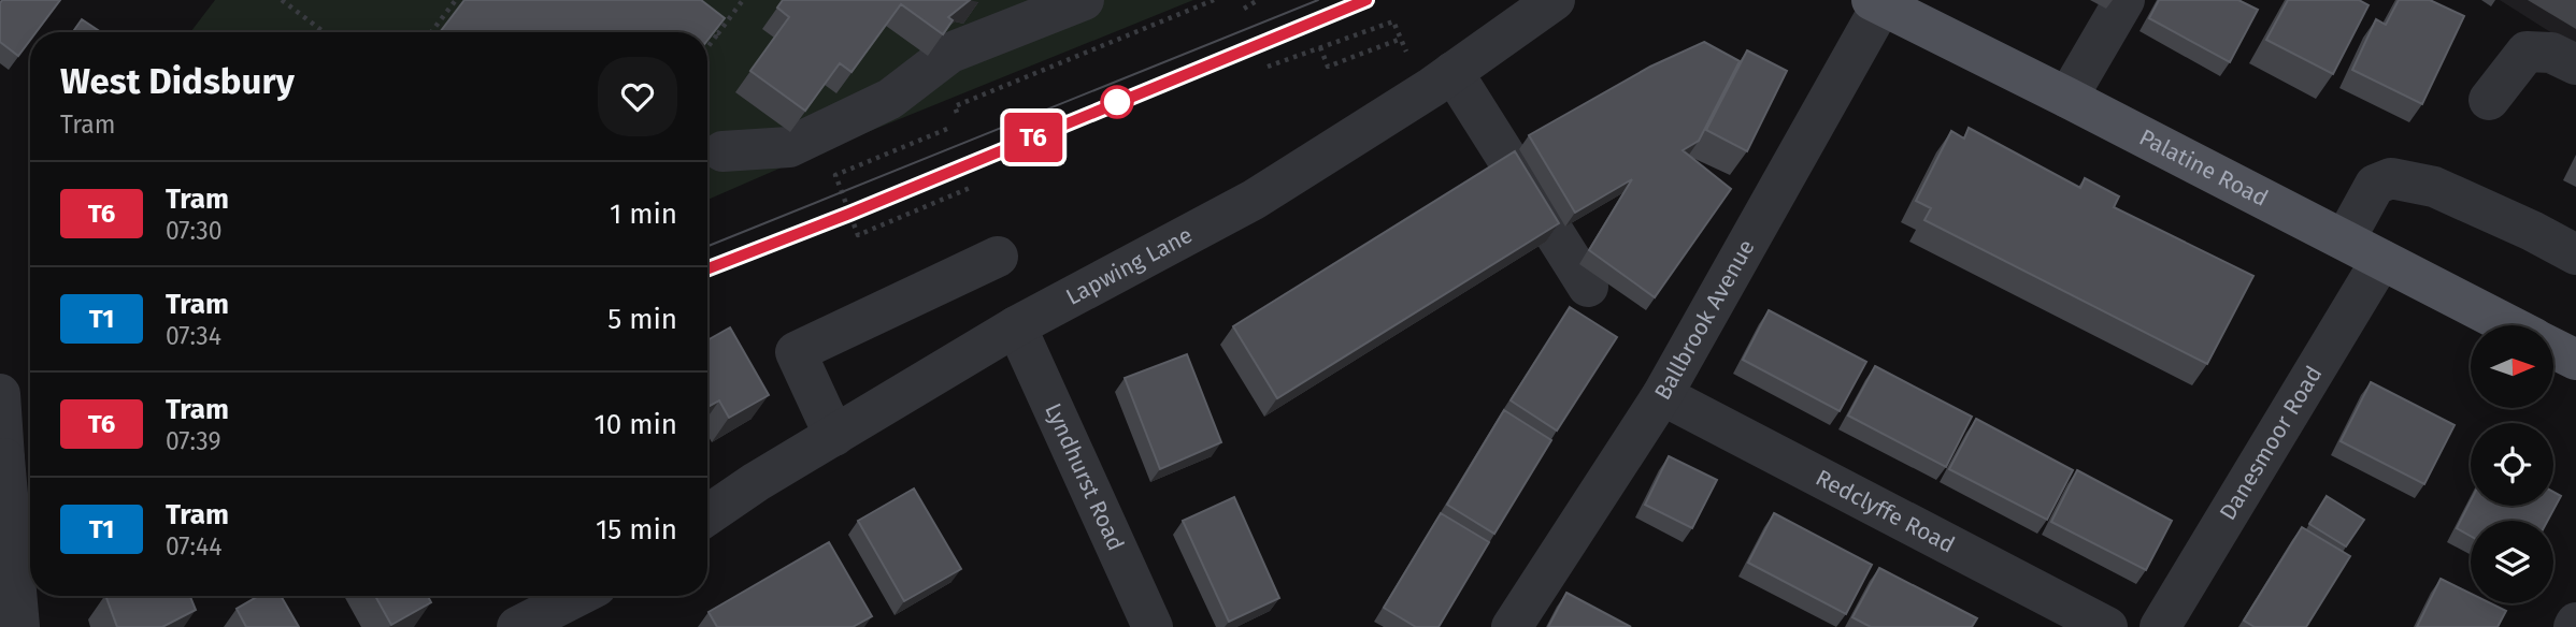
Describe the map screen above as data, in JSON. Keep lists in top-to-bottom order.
{
  "streets": {
    "main road": ["Palatine Road"],
    "street": [
      "Lapwing Lane",
      "Ballbrook Avenue",
      "Danesmoor Road",
      "Lyndhurst Road",
      "Redclyffe Road"
    ]
  },
  "crossings": [
    ["Palatine Road", "Ballbrook Avenue"],
    ["Palatine Road", "Danesmoor Road"],
    ["Lapwing Lane", "Lyndhurst Road"],
    ["Ballbrook Avenue", "Redclyffe Road"]
  ],
  "lines": ["tram line T6"],
  "north": "right",
  "page": {
    "on_map": "T6",
    "heading": ["West Didsbury", "Tram"],
    "list": [
      {
        "mark": "T6",
        "name": "Tram",
        "note": "07:30",
        "value": "1 min"
      },
      {
        "mark": "T1",
        "name": "Tram",
        "note": "07:34",
        "value": "5 min"
      },
      {
        "mark": "T6",
        "name": "Tram",
        "note": "07:39",
        "value": "10 min"
      },
      {
        "mark": "T1",
        "name": "Tram",
        "note": "07:44",
        "value": "15 min"
      }
    ]
  }
}
